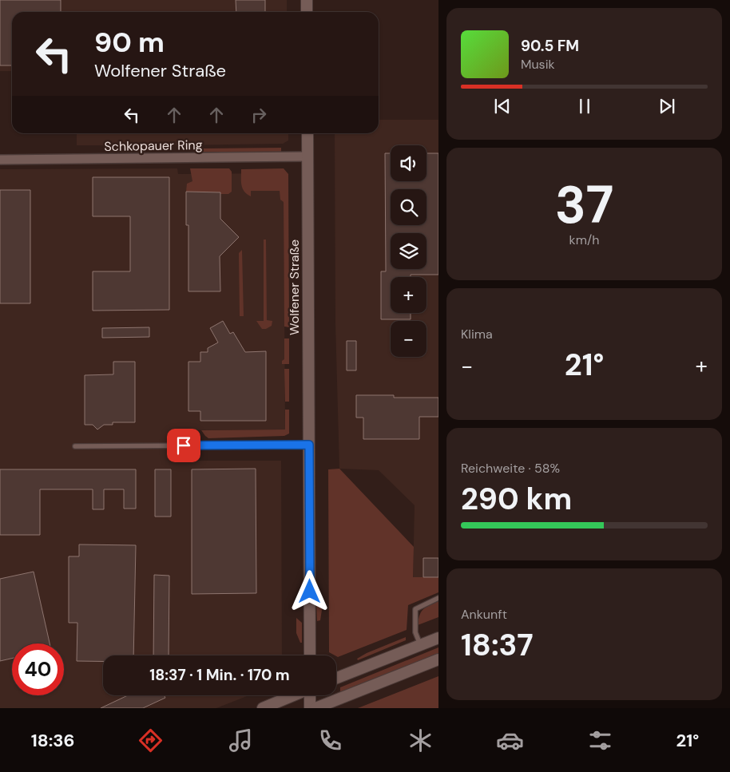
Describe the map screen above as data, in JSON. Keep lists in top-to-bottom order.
{
  "streets": {
    "street": ["Schkopauer Ring", "Wolfener Straße"]
  },
  "crossings": [
    ["Schkopauer Ring", "Wolfener Straße"]
  ],
  "page": {
    "turn": ["90 m", "Wolfener Straße"],
    "song": ["90.5 FM", "Musik"],
    "map_buttons": ["+", "−"],
    "tile": [
      ["37", "km/h"],
      "Klima",
      ["Reichweite · 58%", "290 km"],
      ["Ankunft", "18:37"]
    ],
    "heat": ["−", "21°", "+"],
    "limit": "40",
    "trip": "18:37 · 1 Min. · 170 m",
    "tabs": ["18:36", "21°"]
  }
}
